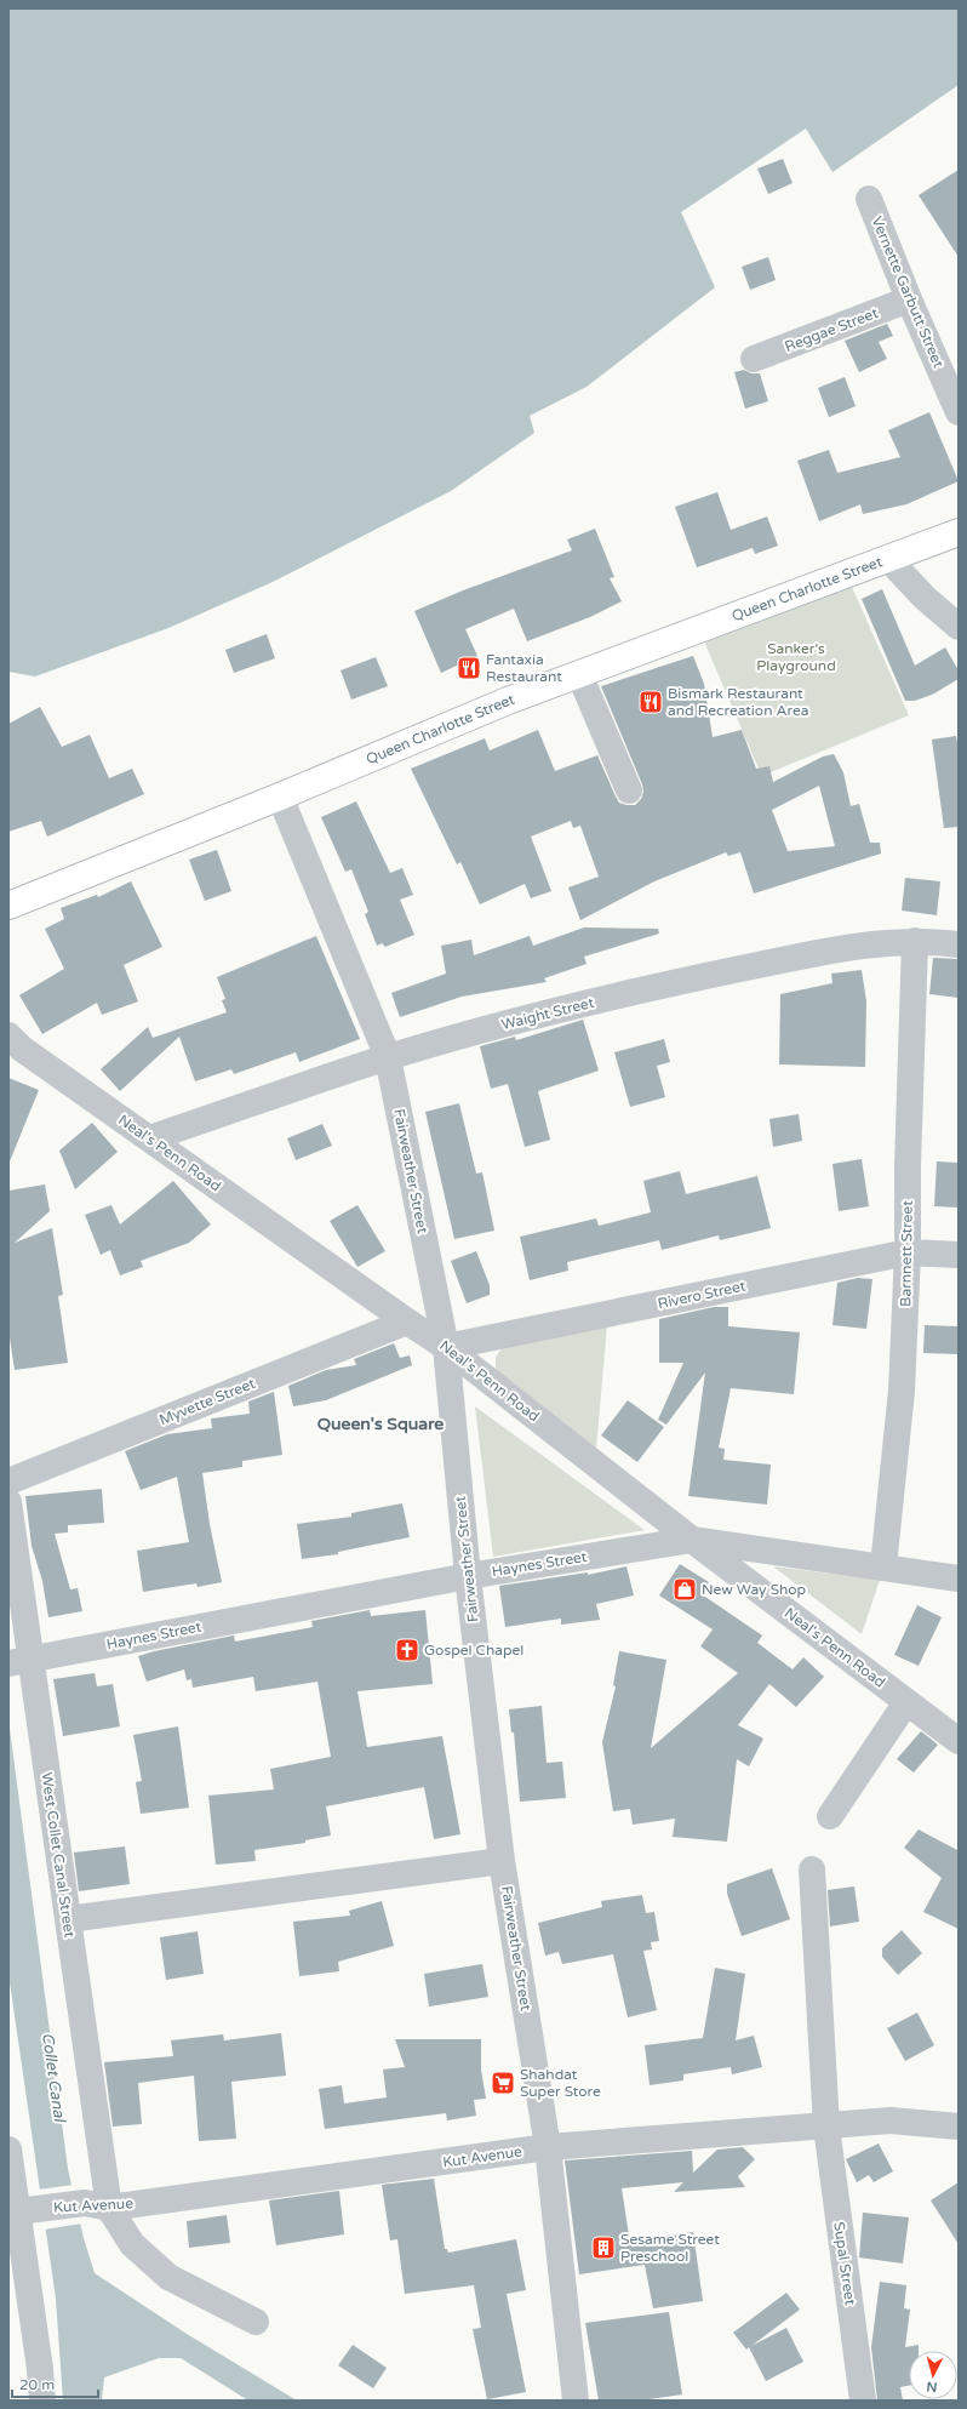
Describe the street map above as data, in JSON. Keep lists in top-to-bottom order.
{
  "streets": {
    "main road": ["Queen Charlotte Street"],
    "street": [
      "Vernette Garbutt Street",
      "Reggae Street",
      "Waight Street",
      "Neal's Penn Road",
      "Fairweather Street",
      "Barnnett Street",
      "Rivero Street",
      "Myvette Street",
      "Haynes Street",
      "West Collet Canal Street",
      "Kut Avenue",
      "Supal Street"
    ]
  },
  "crossings": [
    ["Vernette Garbutt Street", "Reggae Street"],
    ["Queen Charlotte Street", "Fairweather Street"],
    ["Waight Street", "Neal's Penn Road"],
    ["Waight Street", "Fairweather Street"],
    ["Waight Street", "Barnnett Street"],
    ["Neal's Penn Road", "Fairweather Street"],
    ["Neal's Penn Road", "Rivero Street"],
    ["Neal's Penn Road", "Myvette Street"],
    ["Neal's Penn Road", "Haynes Street"],
    ["Fairweather Street", "Rivero Street"],
    ["Fairweather Street", "Haynes Street"],
    ["Fairweather Street", "Kut Avenue"],
    ["Barnnett Street", "Rivero Street"],
    ["Barnnett Street", "Haynes Street"],
    ["Haynes Street", "West Collet Canal Street"],
    ["West Collet Canal Street", "Kut Avenue"],
    ["Kut Avenue", "Supal Street"]
  ],
  "districts": ["Queen's Square"],
  "water": ["Collet Canal"],
  "parks": ["Sanker's Playground"],
  "places": {
    "restaurant": ["Fantaxia Restaurant", "Bismark Restaurant and Recreation Area"],
    "shop": ["New Way Shop"],
    "church": ["Gospel Chapel"],
    "supermarket": ["Shahdat Super Store"],
    "building": ["Sesame Street Preschool"]
  },
  "scale_bar": "20 m",
  "north": "bottom"
}
